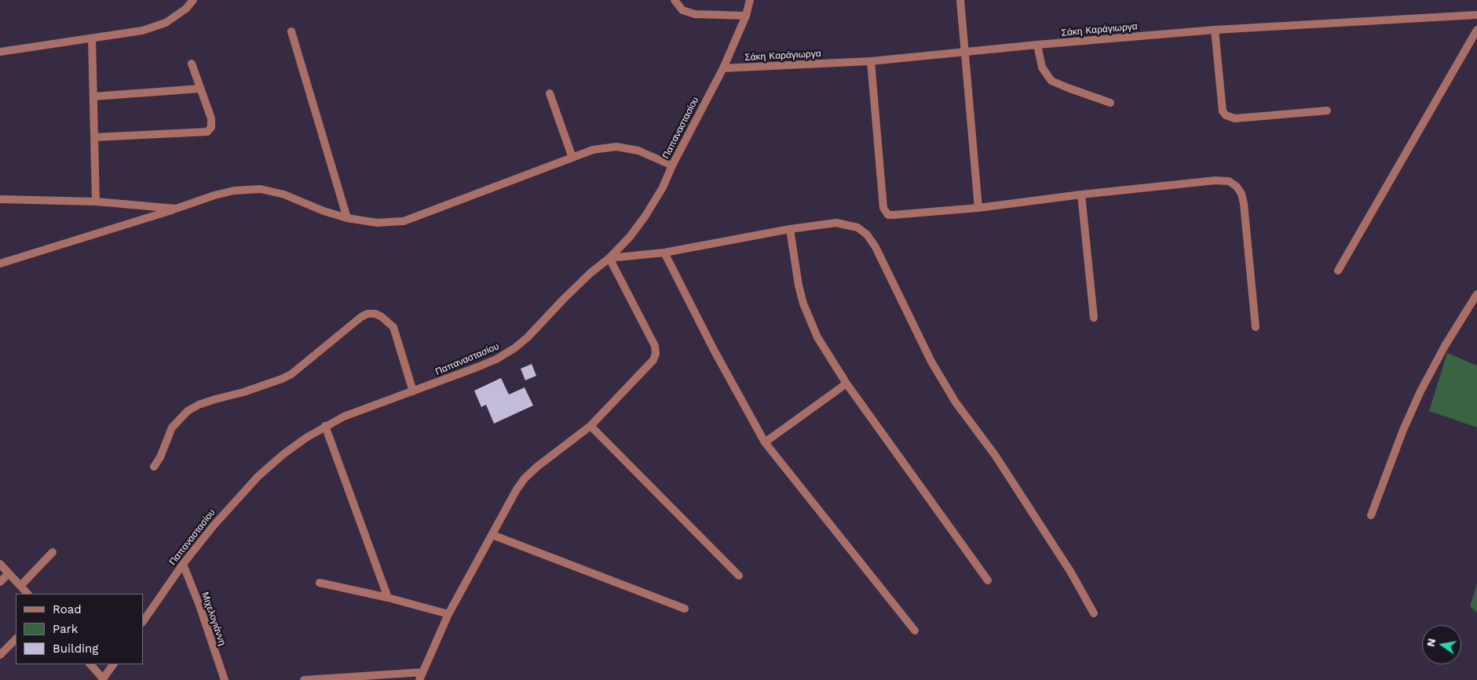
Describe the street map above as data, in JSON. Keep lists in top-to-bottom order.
{
  "streets": {
    "street": ["Σάκη Καράγιωργα", "Παπαναστασίου", "Μιχελογιάννη"]
  },
  "crossings": [
    ["Σάκη Καράγιωργα", "Παπαναστασίου"],
    ["Παπαναστασίου", "Μιχελογιάννη"]
  ],
  "legend": ["Road", "Park", "Building"],
  "north": "left"
}
